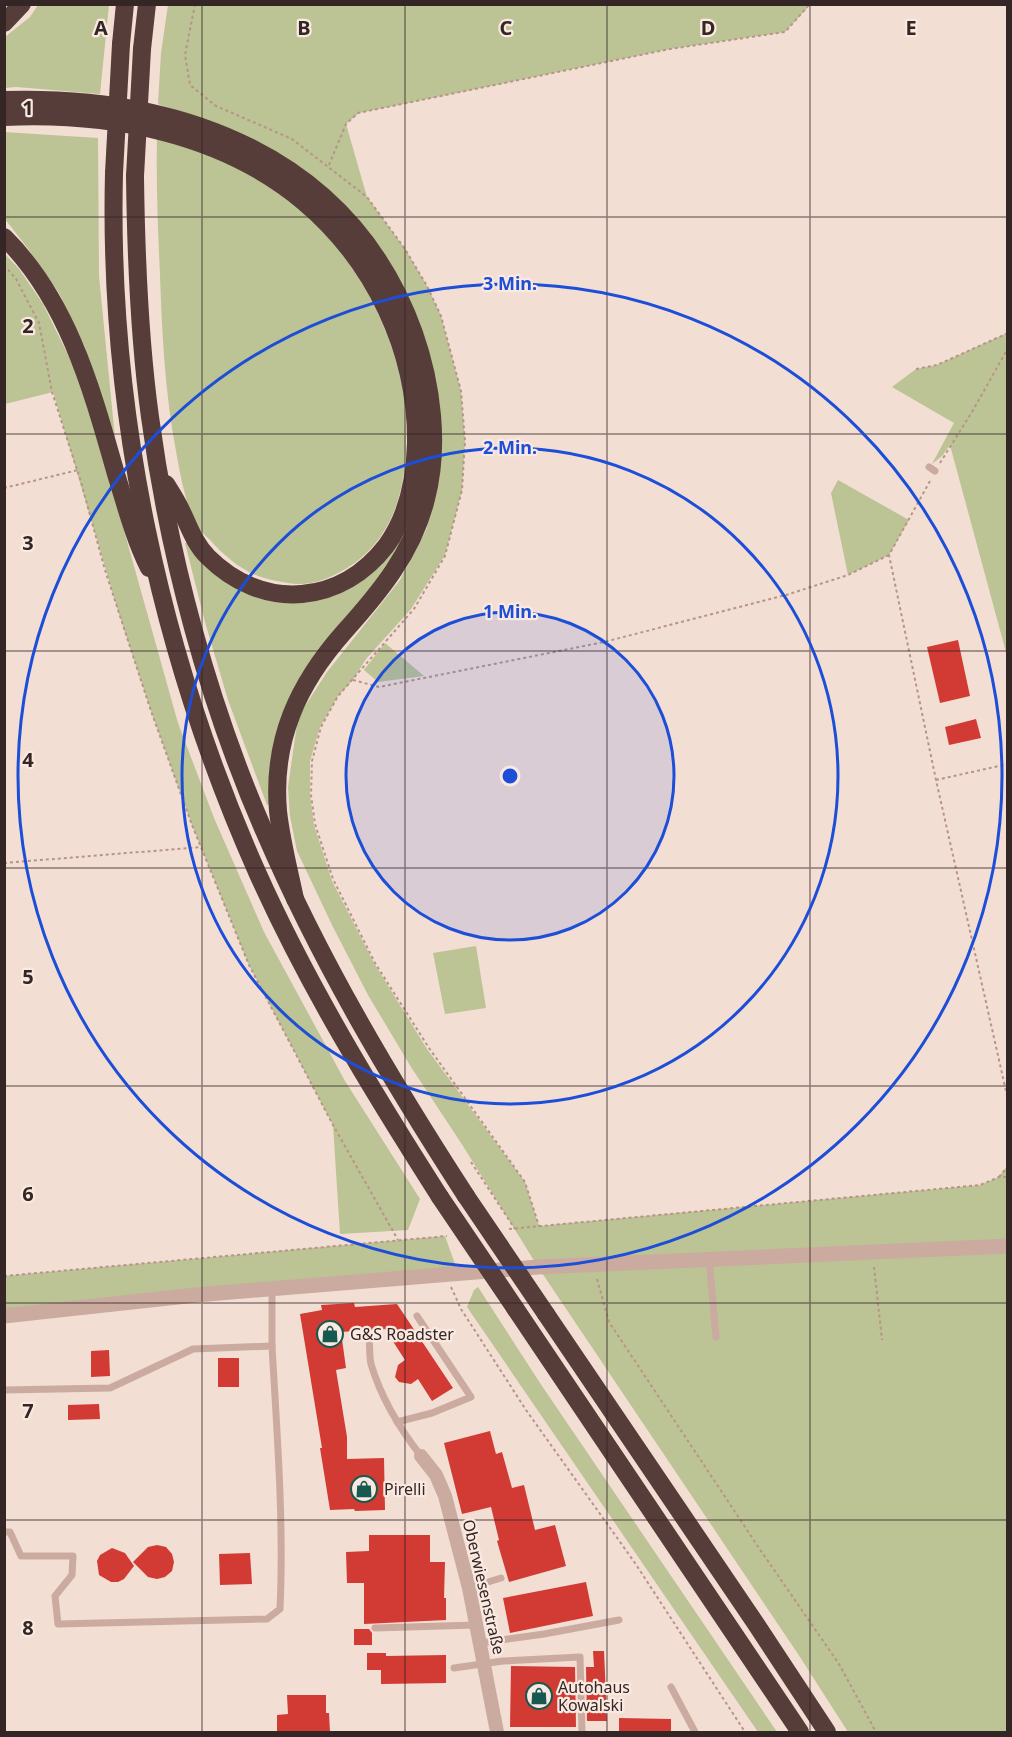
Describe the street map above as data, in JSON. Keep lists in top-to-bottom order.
{
  "streets": {
    "street": ["Oberwiesenstraße"]
  },
  "places": {
    "shop": ["G&S Roadster", "Pirelli", "Autohaus Kowalski"]
  },
  "grid": {
    "columns": [
      "A",
      "B",
      "C",
      "D",
      "E"
    ],
    "rows": [
      "1",
      "2",
      "3",
      "4",
      "5",
      "6",
      "7",
      "8"
    ]
  },
  "rings": ["3 Min.", "2 Min.", "1 Min."]
}
